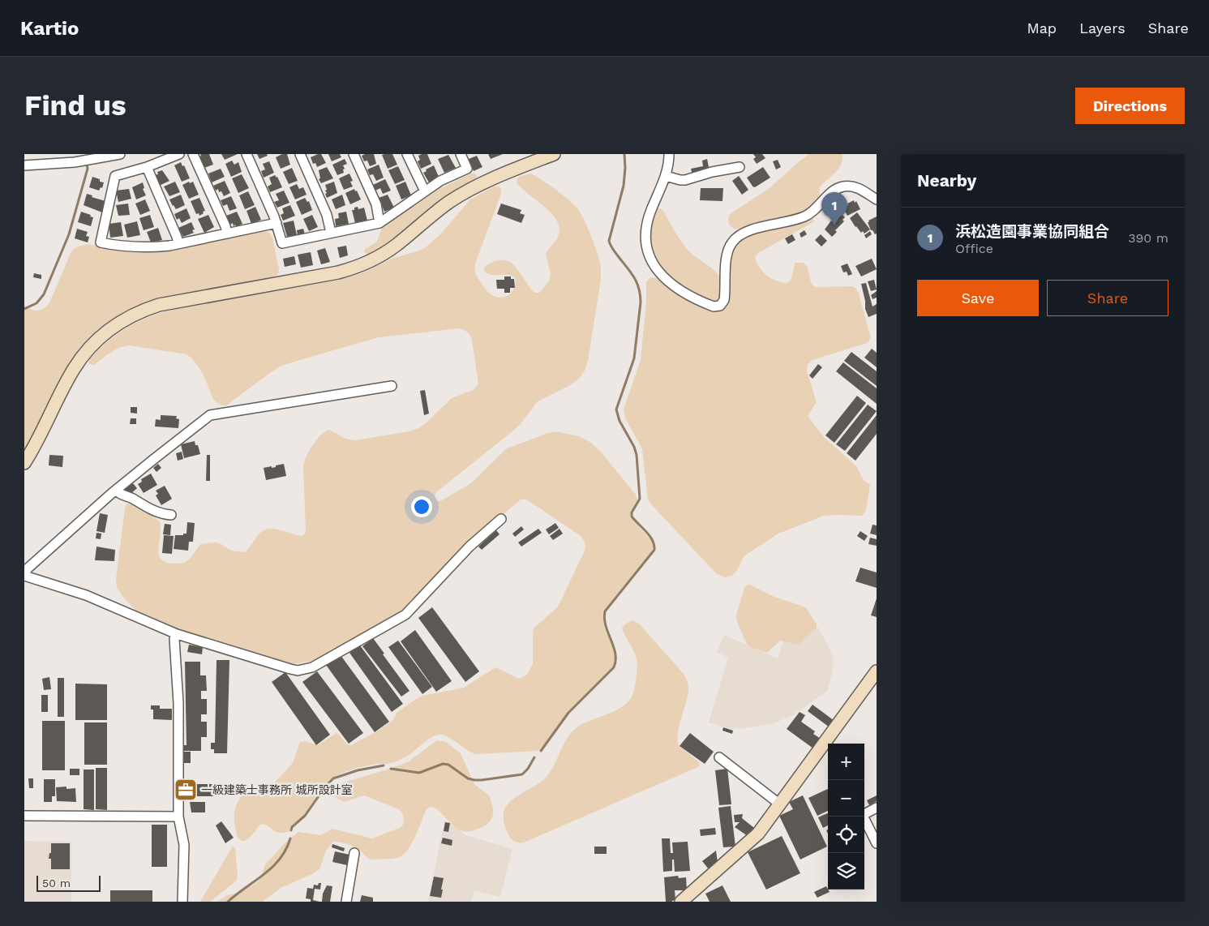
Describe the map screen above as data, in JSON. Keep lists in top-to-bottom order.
{
  "places": {
    "office": ["一級建築士事務所 城所設計室"]
  },
  "scale_bar": "50 m",
  "page": {
    "header": "Kartio",
    "nav": ["Map", "Layers", "Share"],
    "buttons": [
      "Directions",
      ["Save", "Share"]
    ],
    "title": "Find us",
    "heading": "Nearby",
    "pins": "1",
    "list": [
      {
        "mark": "1",
        "name": "浜松造園事業協同組合",
        "note": "Office",
        "value": "390 m"
      }
    ],
    "map_buttons": ["+", "−"],
    "scale": "50 m"
  }
}
